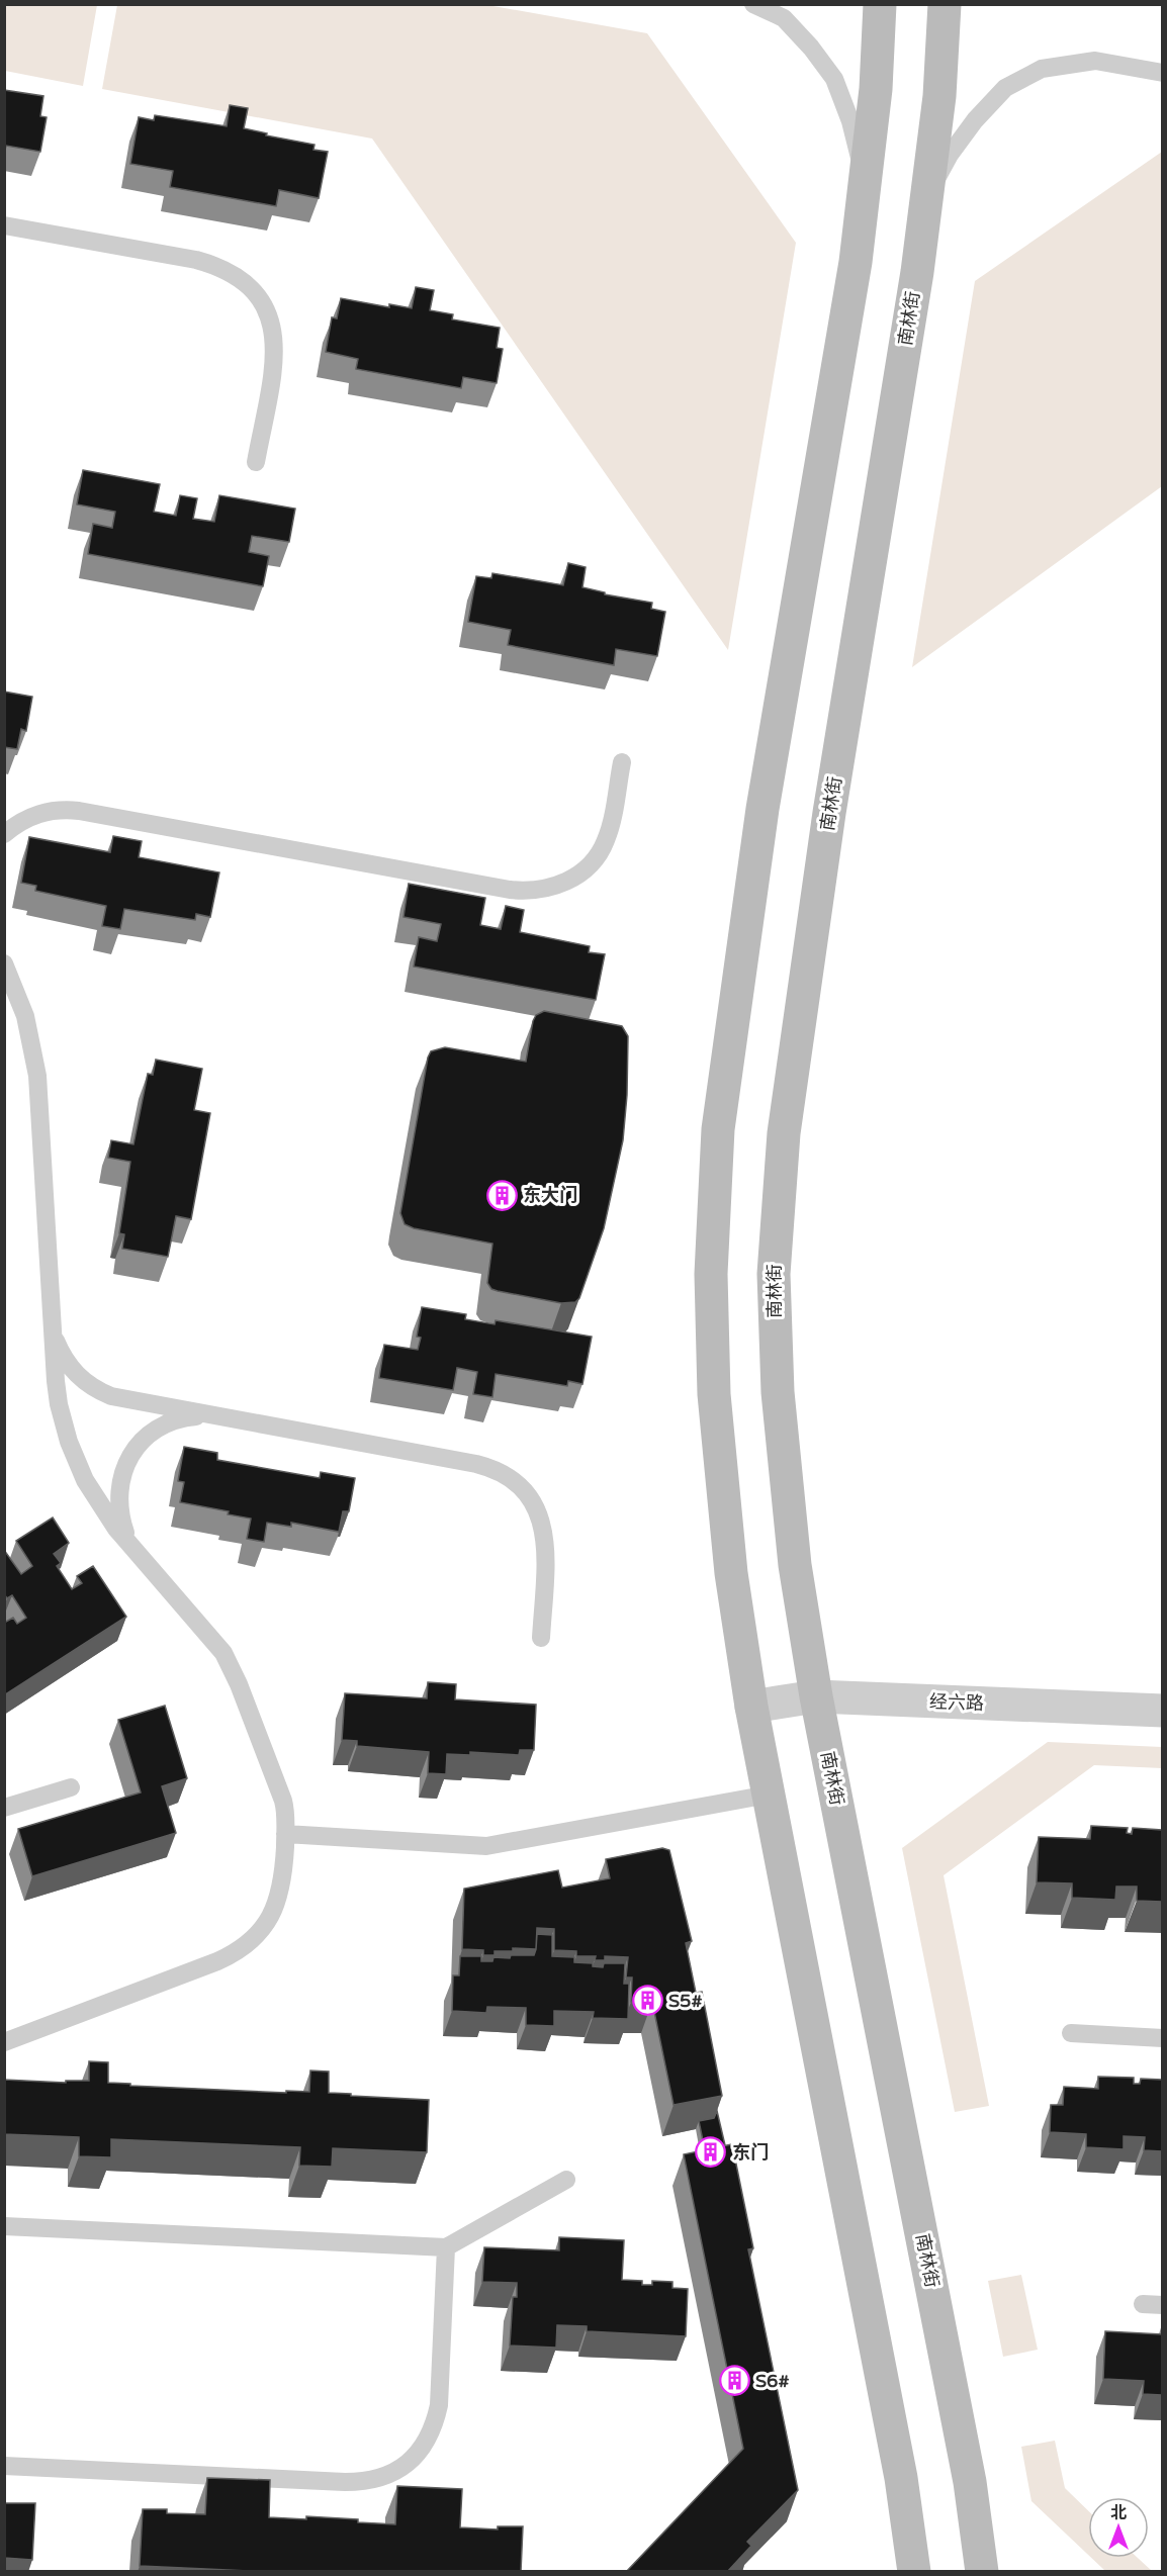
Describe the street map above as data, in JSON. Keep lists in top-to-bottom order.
{
  "streets": {
    "main road": ["南林街"],
    "street": ["经六路"]
  },
  "crossings": [
    ["南林街", "经六路"]
  ],
  "places": {
    "building": [
      "东大门",
      "S5#",
      "东门",
      "S6#"
    ]
  },
  "north": "top"
}
